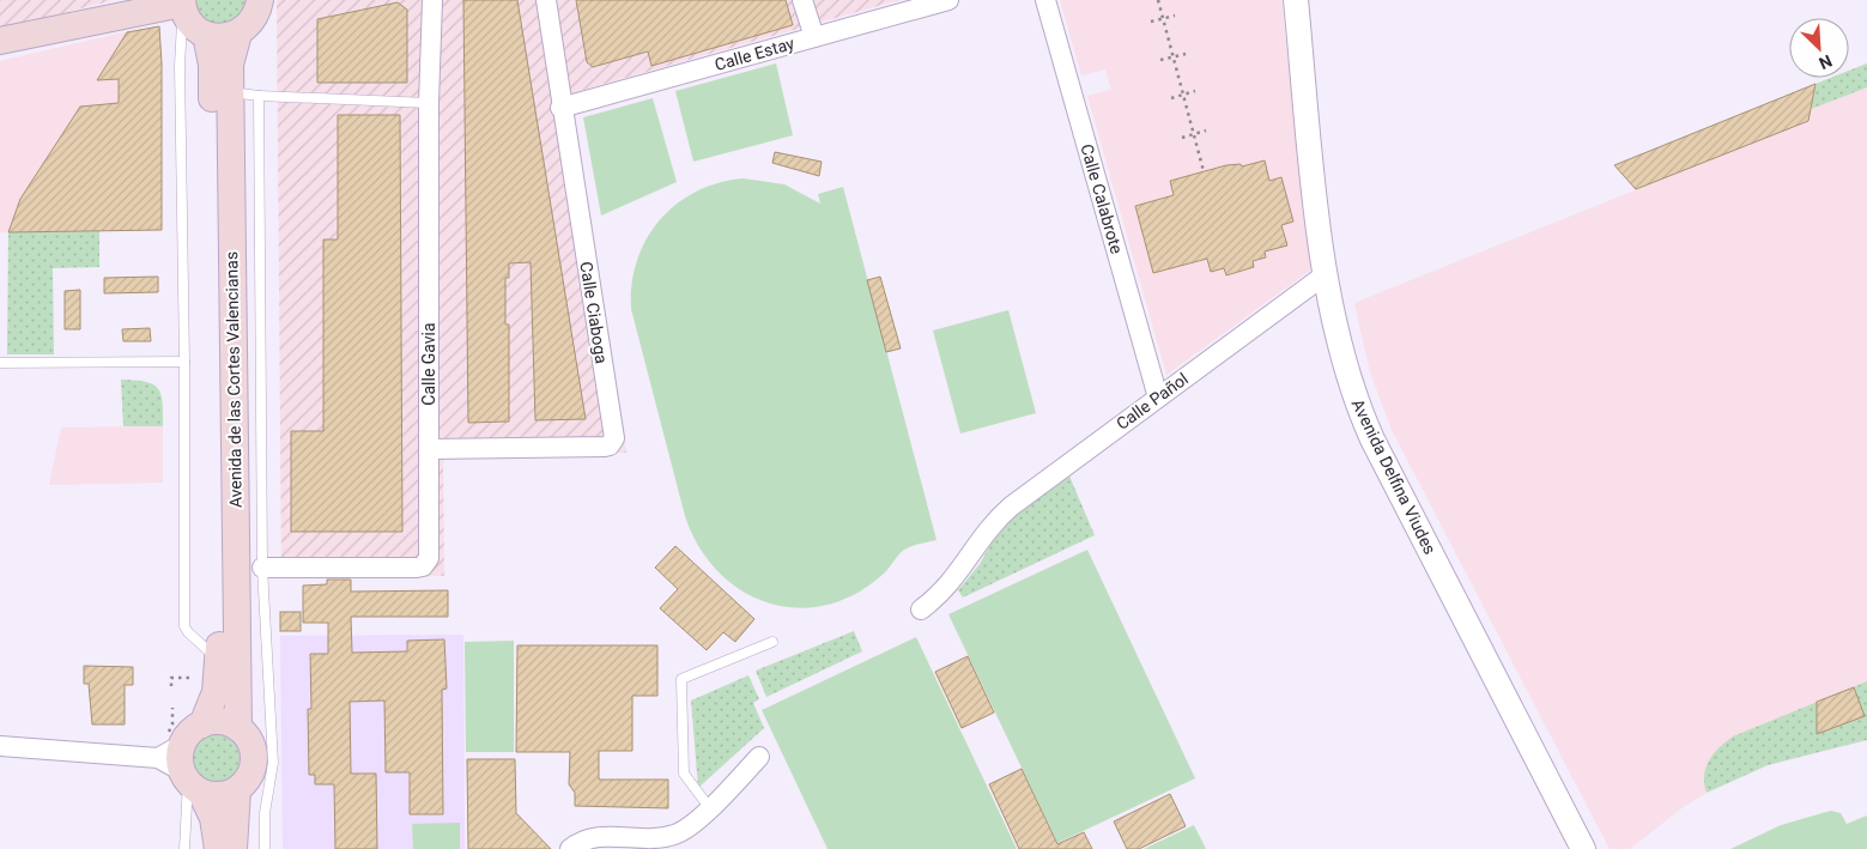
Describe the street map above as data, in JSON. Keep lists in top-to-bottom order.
{
  "streets": {
    "main road": ["Avenida de las Cortes Valencianas"],
    "street": [
      "Calle Estay",
      "Calle Calabrote",
      "Calle Ciaboga",
      "Calle Gavia",
      "Calle Pañol",
      "Avenida Delfina Viudes"
    ]
  },
  "crossings": [
    ["Calle Estay", "Calle Ciaboga"],
    ["Calle Calabrote", "Calle Pañol"],
    ["Calle Ciaboga", "Calle Gavia"],
    ["Calle Pañol", "Avenida Delfina Viudes"]
  ],
  "north": "bottom right"
}
